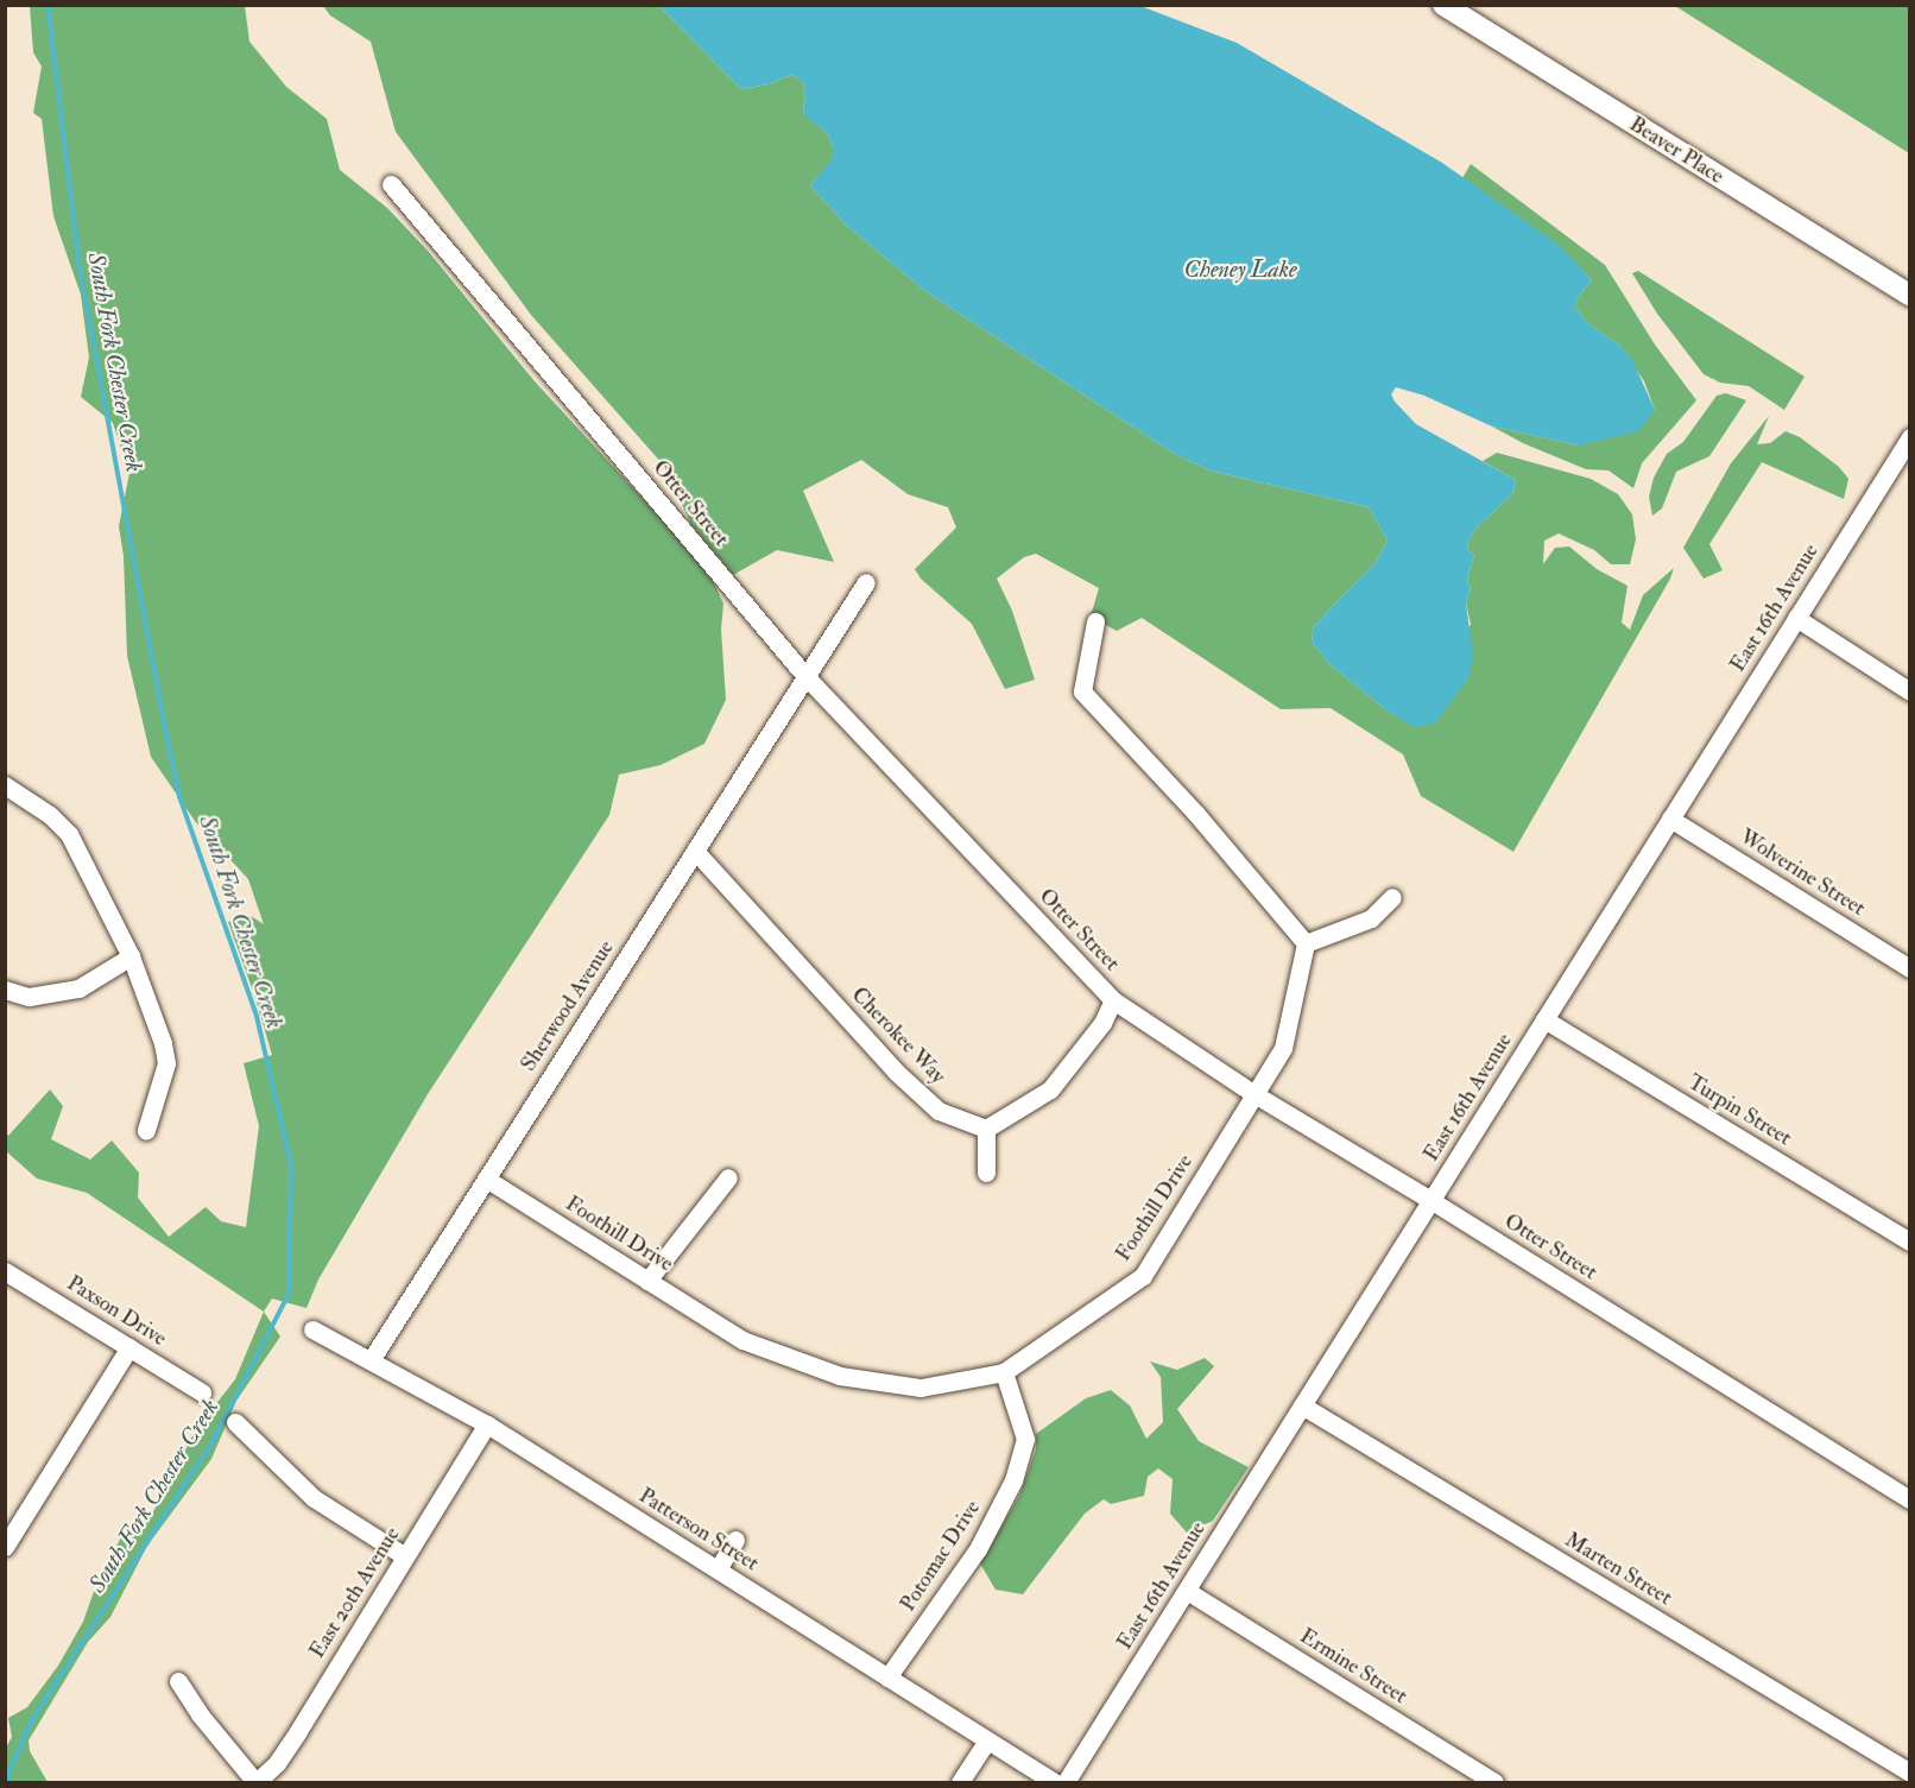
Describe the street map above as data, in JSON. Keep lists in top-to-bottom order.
{
  "streets": {
    "street": [
      "Beaver Place",
      "Otter Street",
      "East 16th Avenue",
      "Wolverine Street",
      "Sherwood Avenue",
      "Cherokee Way",
      "Turpin Street",
      "Foothill Drive",
      "Paxson Drive",
      "Patterson Street",
      "Potomac Drive",
      "Marten Street",
      "East 20th Avenue",
      "Ermine Street"
    ]
  },
  "crossings": [
    ["Otter Street", "East 16th Avenue"],
    ["Otter Street", "Sherwood Avenue"],
    ["Otter Street", "Foothill Drive"],
    ["East 16th Avenue", "Wolverine Street"],
    ["East 16th Avenue", "Turpin Street"],
    ["East 16th Avenue", "Marten Street"],
    ["East 16th Avenue", "Ermine Street"],
    ["Sherwood Avenue", "Cherokee Way"],
    ["Sherwood Avenue", "Foothill Drive"],
    ["Sherwood Avenue", "Patterson Street"],
    ["Foothill Drive", "Potomac Drive"],
    ["Patterson Street", "Potomac Drive"],
    ["Patterson Street", "East 20th Avenue"]
  ],
  "water": ["Cheney Lake", "South Fork Chester Creek"]
}
